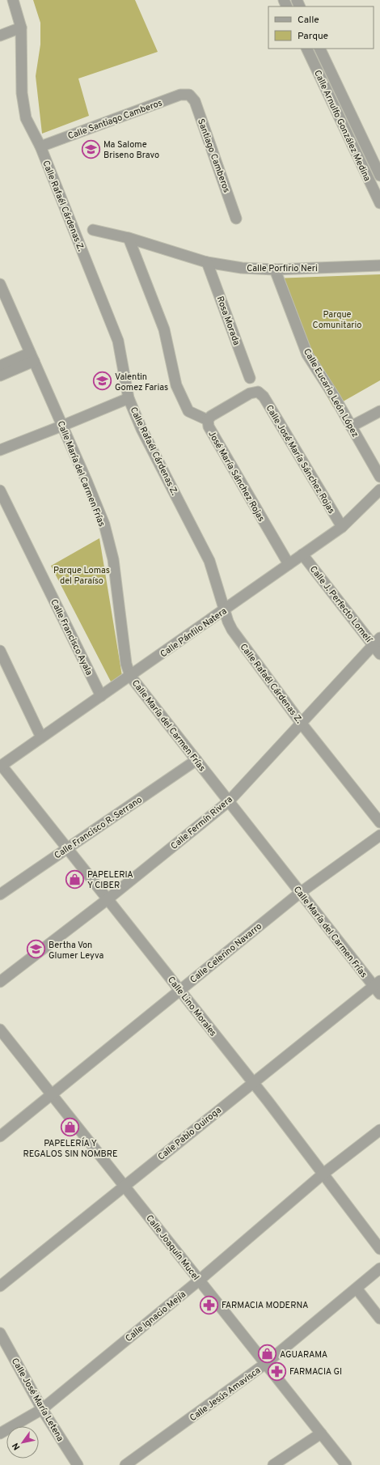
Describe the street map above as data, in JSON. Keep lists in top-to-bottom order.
{
  "streets": {
    "street": [
      "Calle Santiago Camberos",
      "Calle Arnulfo González Medina",
      "Santiago Camberos",
      "Calle Rafaél Cárdenas Z.",
      "Calle Porfirio Neri",
      "Rosa Morada",
      "Calle Eucario León López",
      "Calle José María Sánchez Rojas",
      "Calle María del Carmen Frías",
      "José María Sánchez Rojas",
      "Calle J. Perfecto Lomelí",
      "Calle Pánfilo Natera",
      "Calle Francisco Ayala",
      "Calle Fermín Rivera",
      "Calle Francisco R. Serrano",
      "Calle Celerino Navarro",
      "Calle Lino Morales",
      "Calle Pablo Quiroga",
      "Calle Joaquín Mucel",
      "Calle Ignacio Mejía",
      "Calle Jesús Amavisca",
      "Calle José María Letena"
    ]
  },
  "crossings": [
    ["Calle Santiago Camberos", "Santiago Camberos"],
    ["Calle Santiago Camberos", "Calle Rafaél Cárdenas Z."],
    ["Calle Rafaél Cárdenas Z.", "Calle Pánfilo Natera"],
    ["Calle Rafaél Cárdenas Z.", "Calle Fermín Rivera"],
    ["Calle Porfirio Neri", "Rosa Morada"],
    ["Calle Porfirio Neri", "Calle Eucario León López"],
    ["Calle José María Sánchez Rojas", "José María Sánchez Rojas"],
    ["Calle José María Sánchez Rojas", "Calle Pánfilo Natera"],
    ["Calle María del Carmen Frías", "Calle Pánfilo Natera"],
    ["Calle María del Carmen Frías", "Calle Fermín Rivera"],
    ["Calle María del Carmen Frías", "Calle Francisco R. Serrano"],
    ["Calle María del Carmen Frías", "Calle Celerino Navarro"],
    ["Calle María del Carmen Frías", "Calle Pablo Quiroga"],
    ["José María Sánchez Rojas", "Calle Pánfilo Natera"],
    ["Calle J. Perfecto Lomelí", "Calle Pánfilo Natera"],
    ["Calle J. Perfecto Lomelí", "Calle Fermín Rivera"],
    ["Calle Pánfilo Natera", "Calle Francisco Ayala"],
    ["Calle Pánfilo Natera", "Calle Lino Morales"],
    ["Calle Fermín Rivera", "Calle Lino Morales"],
    ["Calle Francisco R. Serrano", "Calle Lino Morales"],
    ["Calle Celerino Navarro", "Calle Lino Morales"],
    ["Calle Celerino Navarro", "Calle Joaquín Mucel"],
    ["Calle Lino Morales", "Calle Pablo Quiroga"],
    ["Calle Lino Morales", "Calle Ignacio Mejía"],
    ["Calle Pablo Quiroga", "Calle Joaquín Mucel"],
    ["Calle Joaquín Mucel", "Calle Ignacio Mejía"],
    ["Calle Joaquín Mucel", "Calle Jesús Amavisca"],
    ["Calle Ignacio Mejía", "Calle José María Letena"]
  ],
  "parks": ["Parque Comunitario", "Parque Lomas del Paraíso"],
  "places": {
    "school or university": ["Ma Salome Briseno Bravo", "Valentin Gomez Farias", "Bertha Von Glumer Leyva"],
    "shop": ["PAPELERIA Y CIBER", "PAPELERÍA Y REGALOS SIN NOMBRE", "AGUARAMA"],
    "pharmacy": ["FARMACIA MODERNA", "FARMACIA GI"]
  },
  "legend": ["Calle", "Parque"],
  "north": "bottom left"
}
